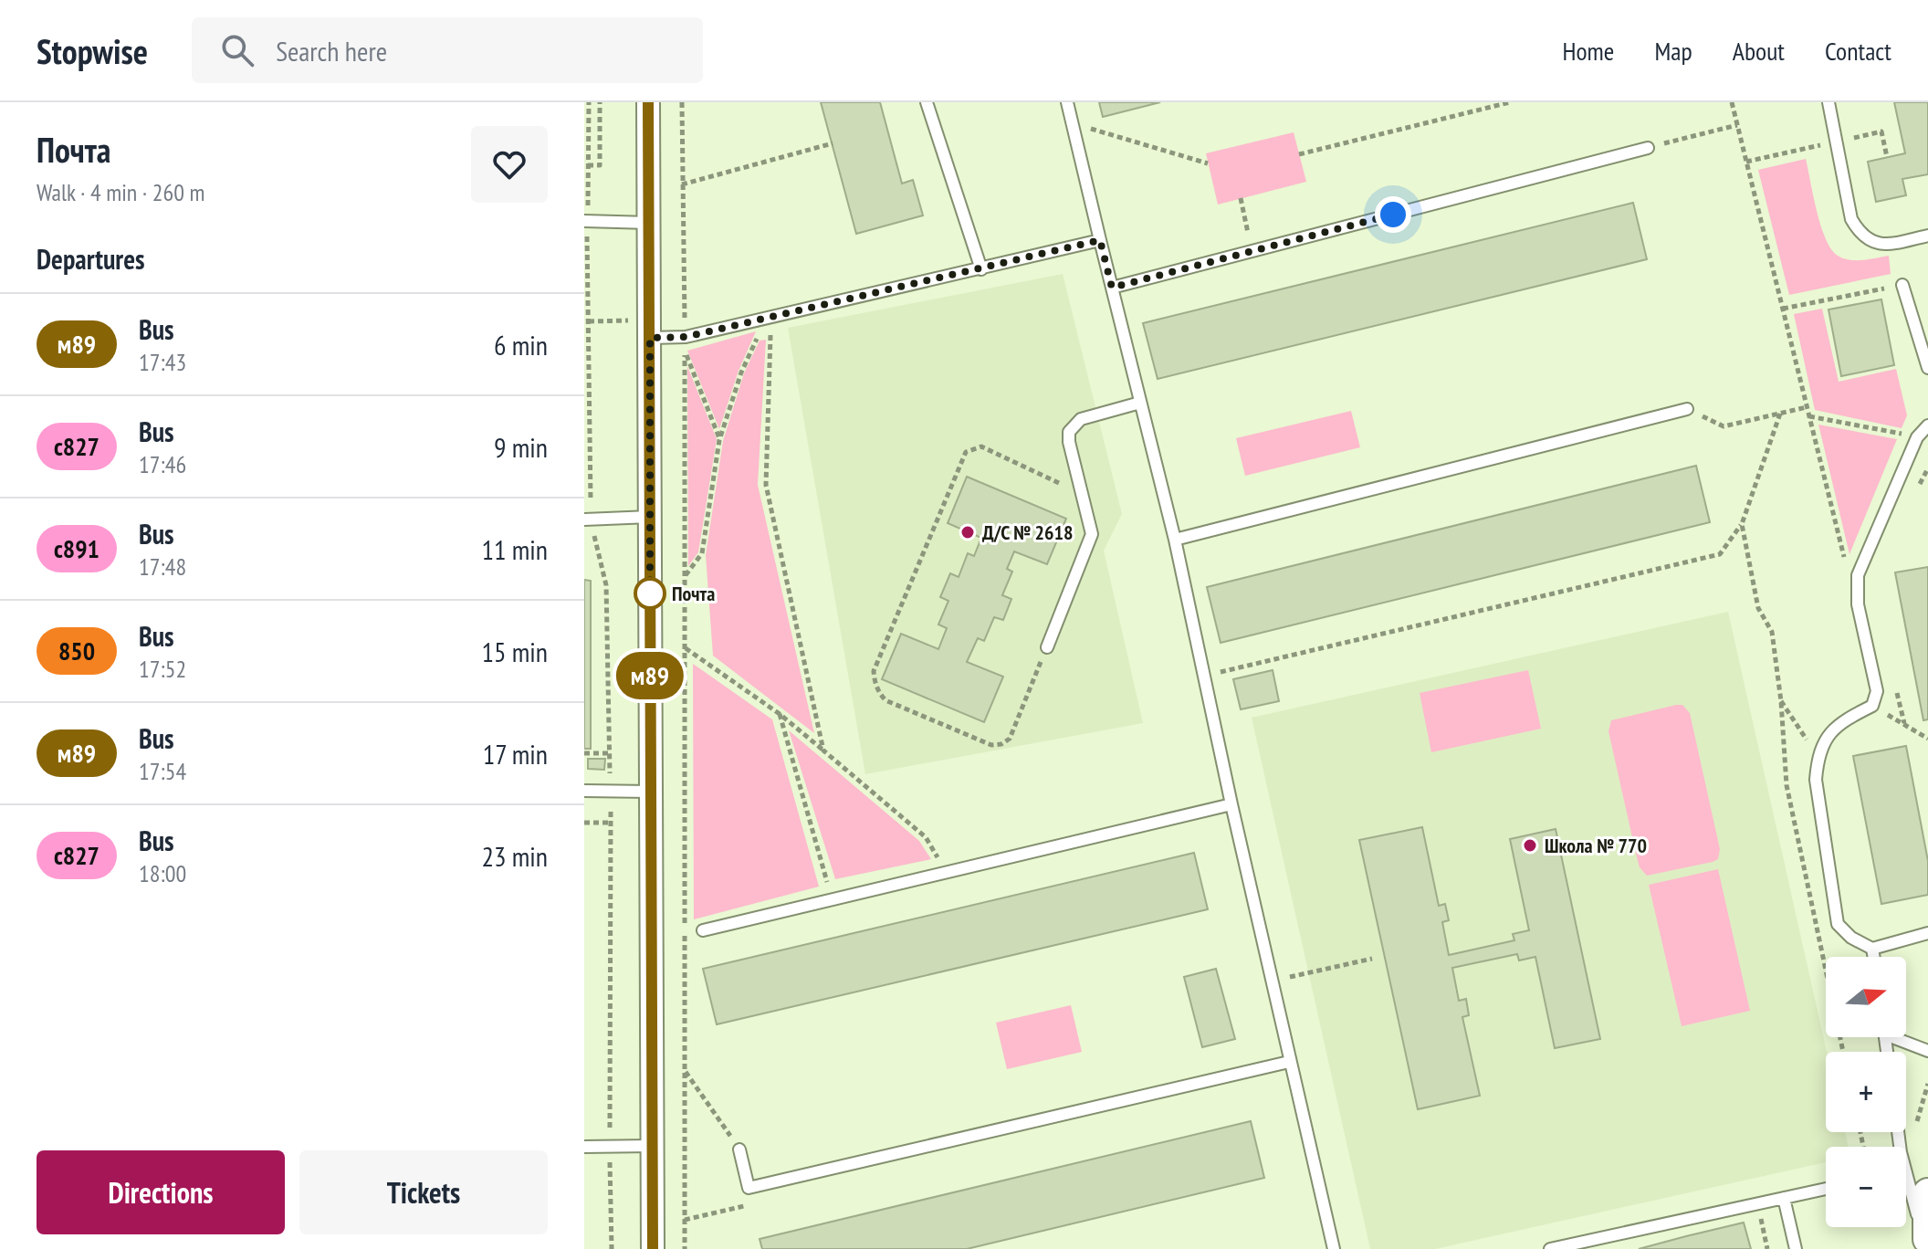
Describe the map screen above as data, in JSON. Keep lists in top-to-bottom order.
{
  "places": ["Д/C № 2618", "Почта", "Школа № 770"],
  "lines": ["bus line м89"],
  "north": "right",
  "page": {
    "header": "Stopwise",
    "search": "Search here",
    "nav": [
      "Home",
      "Map",
      "About",
      "Contact"
    ],
    "heading": [
      ["Почта", "Walk · 4 min · 260 m"],
      "Departures"
    ],
    "on_map": "м89",
    "list": [
      {
        "mark": "м89",
        "name": "Bus",
        "note": "17:43",
        "value": "6 min"
      },
      {
        "mark": "с827",
        "name": "Bus",
        "note": "17:46",
        "value": "9 min"
      },
      {
        "mark": "с891",
        "name": "Bus",
        "note": "17:48",
        "value": "11 min"
      },
      {
        "mark": "850",
        "name": "Bus",
        "note": "17:52",
        "value": "15 min"
      },
      {
        "mark": "м89",
        "name": "Bus",
        "note": "17:54",
        "value": "17 min"
      },
      {
        "mark": "с827",
        "name": "Bus",
        "note": "18:00",
        "value": "23 min"
      }
    ],
    "map_buttons": ["+", "−"],
    "buttons": ["Directions", "Tickets"]
  }
}
